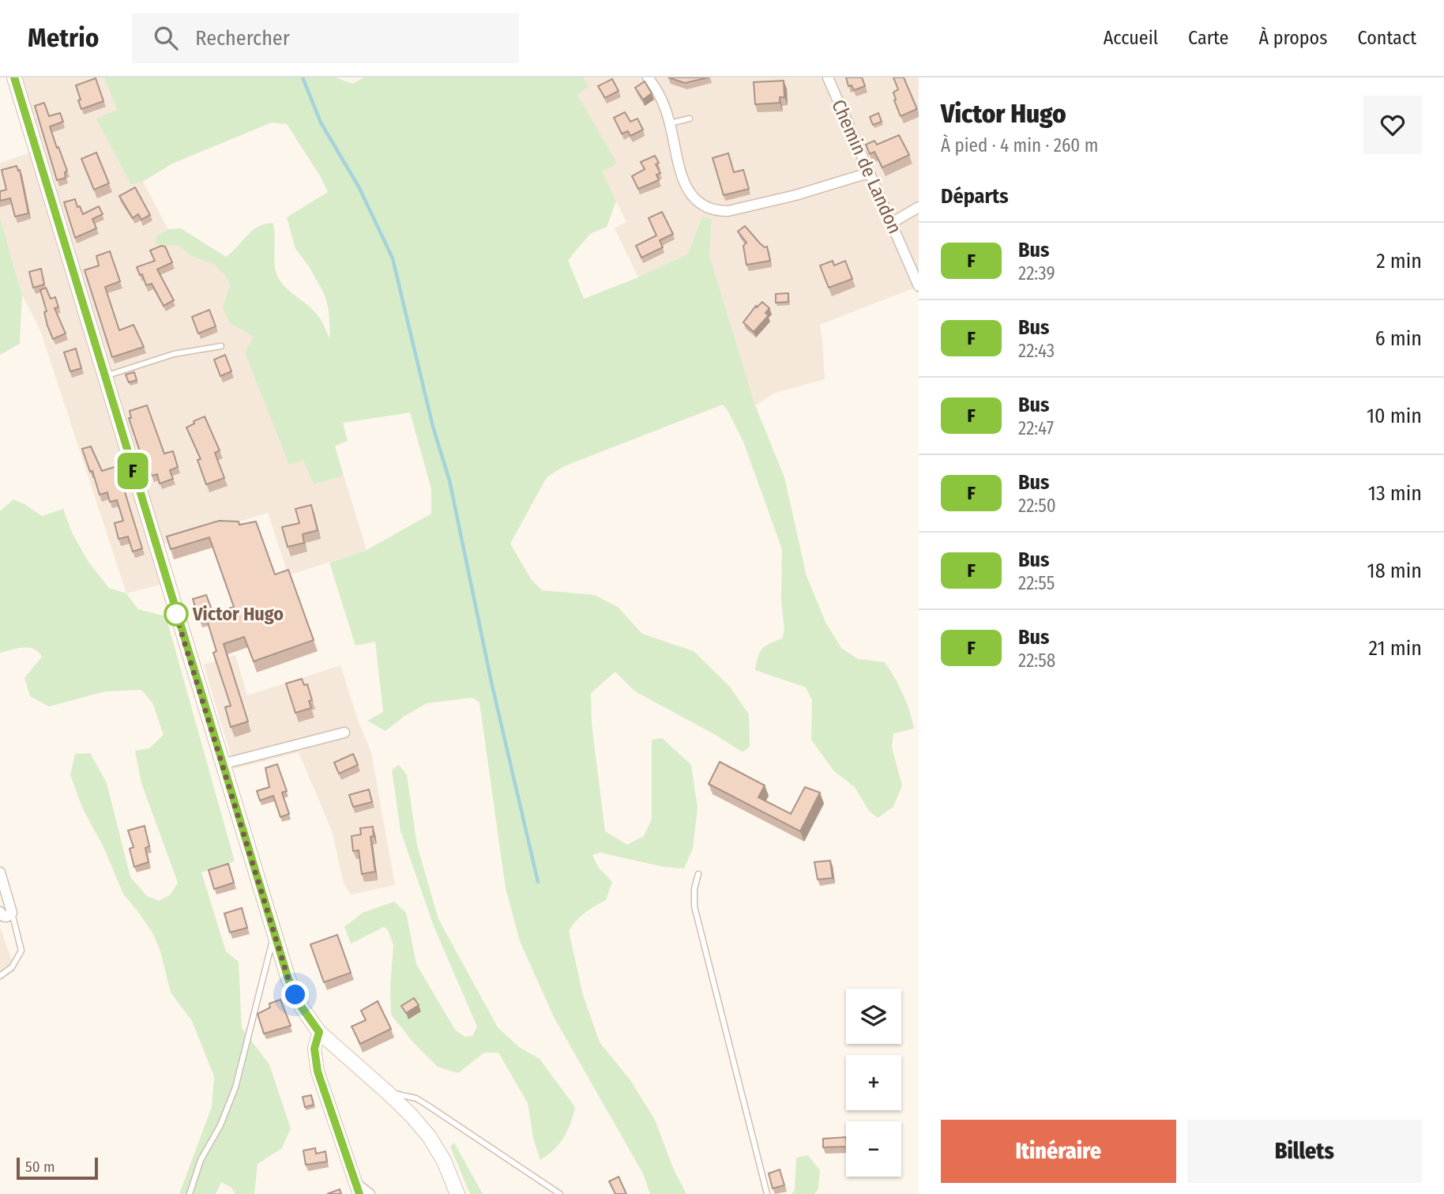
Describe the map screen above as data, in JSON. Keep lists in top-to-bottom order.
{
  "streets": {
    "street": ["Chemin de Landon"]
  },
  "places": ["Victor Hugo"],
  "lines": ["bus line F"],
  "scale_bar": "50 m",
  "page": {
    "header": "Metrio",
    "search": "Rechercher",
    "nav": [
      "Accueil",
      "Carte",
      "À propos",
      "Contact"
    ],
    "on_map": "F",
    "heading": [
      ["Victor Hugo", "À pied · 4 min · 260 m"],
      "Départs"
    ],
    "list": [
      {
        "mark": "F",
        "name": "Bus",
        "note": "22:39",
        "value": "2 min"
      },
      {
        "mark": "F",
        "name": "Bus",
        "note": "22:43",
        "value": "6 min"
      },
      {
        "mark": "F",
        "name": "Bus",
        "note": "22:47",
        "value": "10 min"
      },
      {
        "mark": "F",
        "name": "Bus",
        "note": "22:50",
        "value": "13 min"
      },
      {
        "mark": "F",
        "name": "Bus",
        "note": "22:55",
        "value": "18 min"
      },
      {
        "mark": "F",
        "name": "Bus",
        "note": "22:58",
        "value": "21 min"
      }
    ],
    "map_buttons": ["+", "−"],
    "buttons": ["Itinéraire", "Billets"],
    "scale": "50 m"
  }
}
